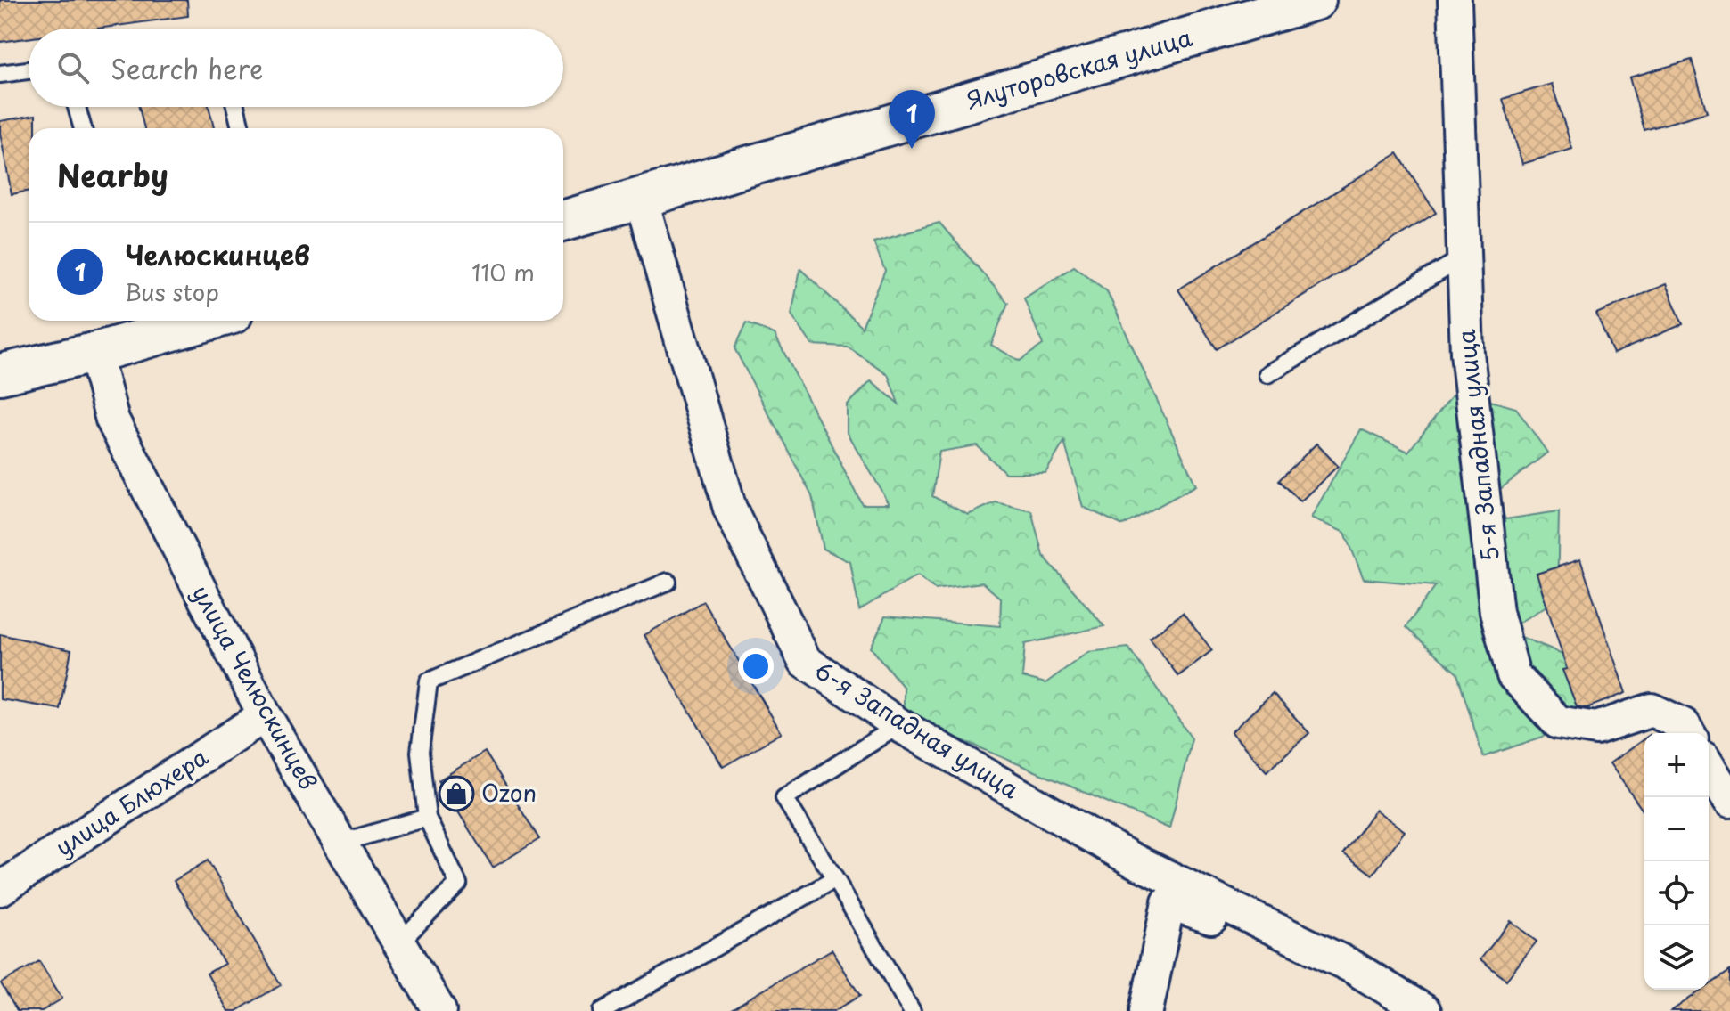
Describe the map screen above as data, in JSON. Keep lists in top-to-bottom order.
{
  "streets": {
    "main road": ["Ялуторовская улица"],
    "street": [
      "5-я Западная улица",
      "улица Челюскинцев",
      "6-я Западная улица",
      "улица Блюхера"
    ]
  },
  "crossings": [
    ["Ялуторовская улица", "6-я Западная улица"],
    ["улица Челюскинцев", "улица Блюхера"]
  ],
  "places": {
    "shop": ["Ozon"]
  },
  "page": {
    "search": "Search here",
    "pins": "1",
    "heading": "Nearby",
    "list": [
      {
        "mark": "1",
        "name": "Челюскинцев",
        "note": "Bus stop",
        "value": "110 m"
      }
    ],
    "map_buttons": ["+", "−"]
  }
}
